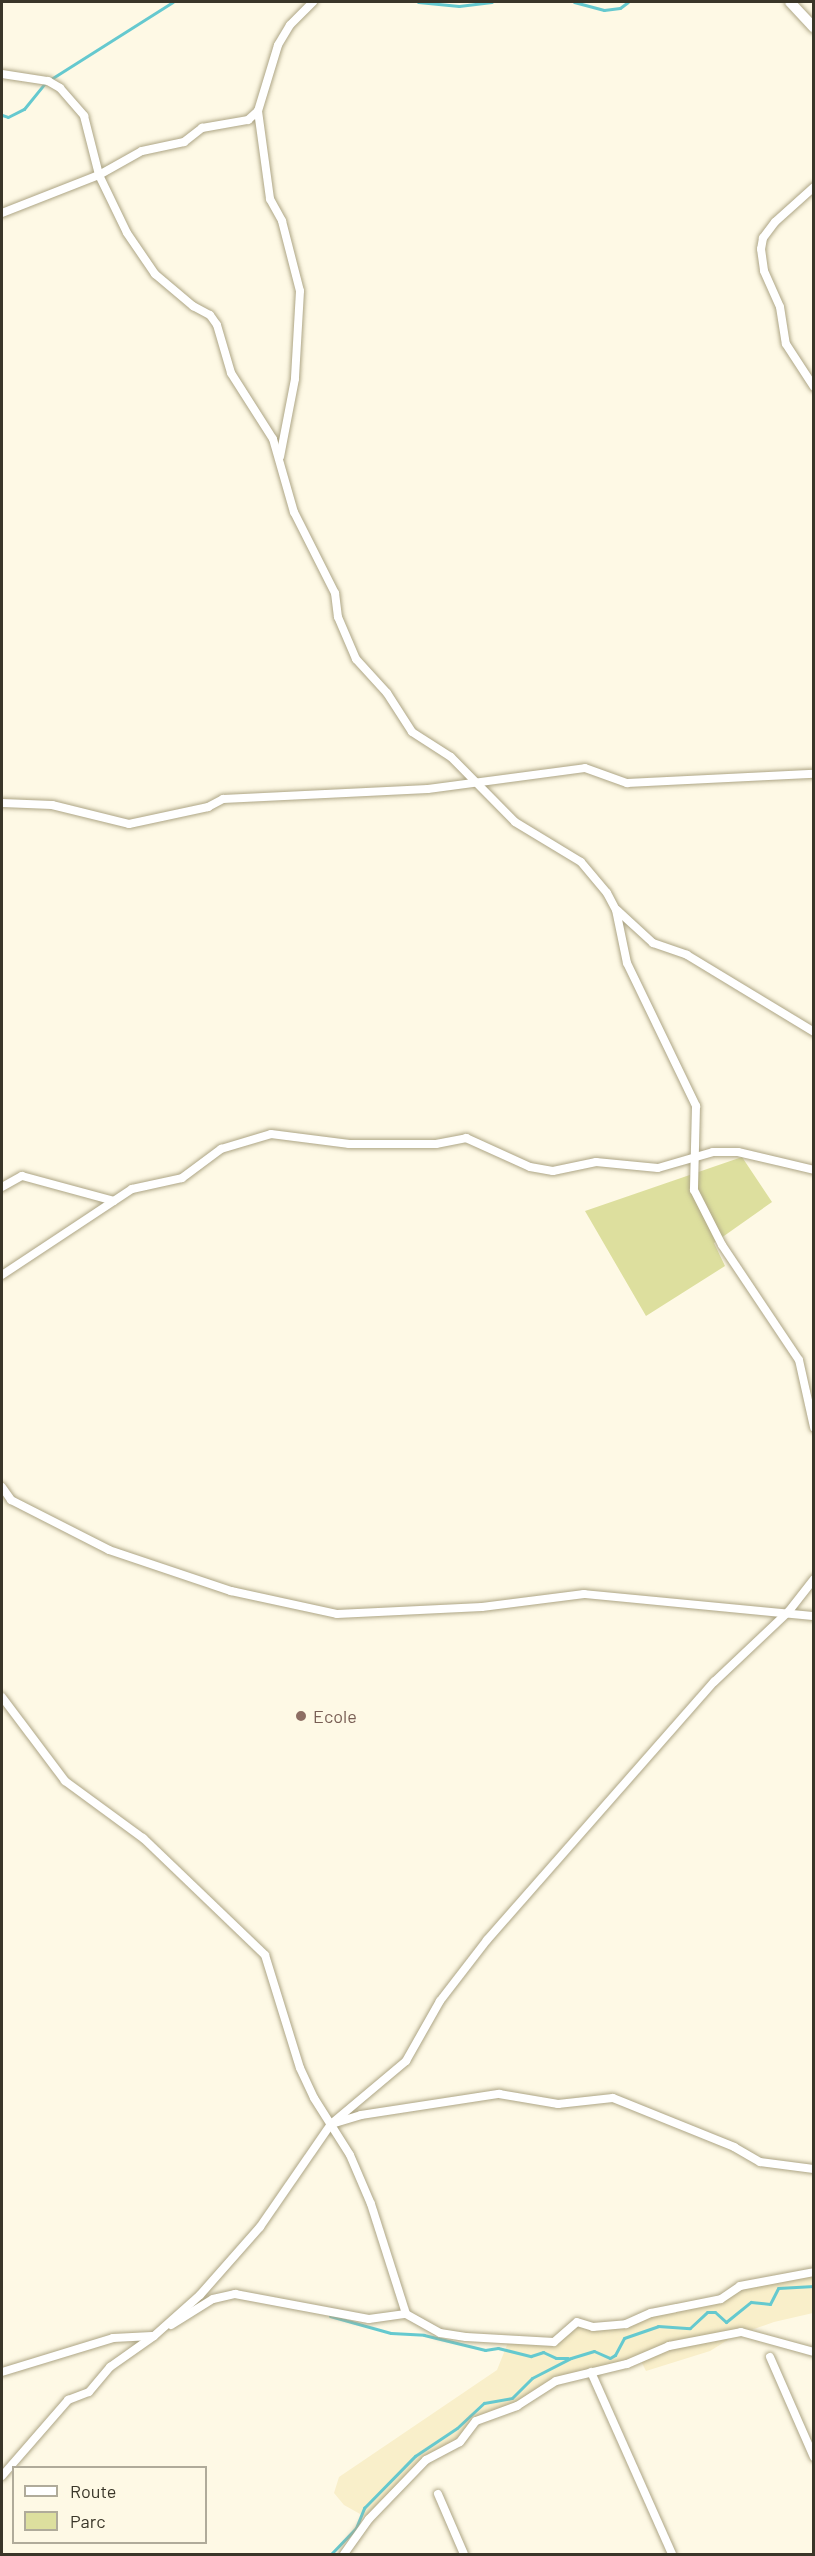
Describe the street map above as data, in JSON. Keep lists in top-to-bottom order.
{
  "places": ["Ecole"],
  "legend": ["Route", "Parc"]
}
